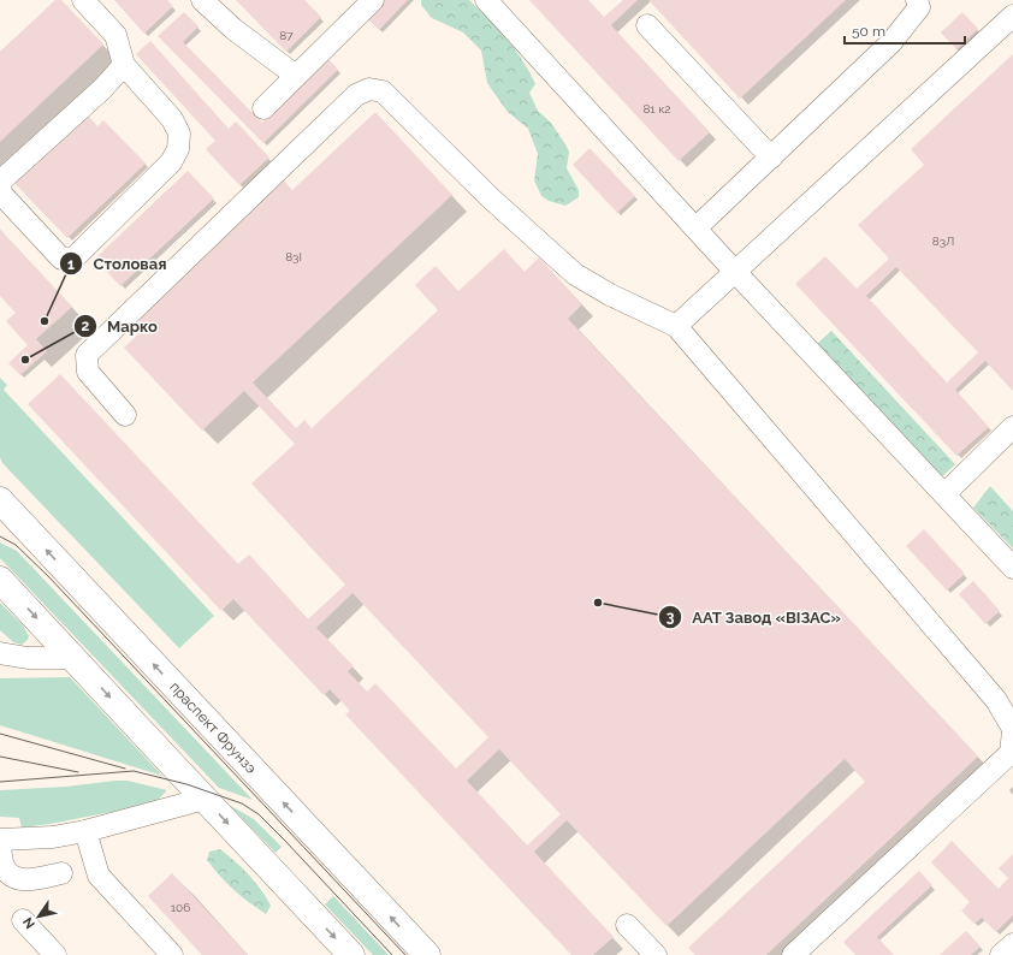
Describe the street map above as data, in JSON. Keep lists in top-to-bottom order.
{
  "streets": {
    "main road": ["праспект Фрунзэ"]
  },
  "places": ["Столовая", "Марко", "ААТ Завод «ВІЗАС»"],
  "house_numbers": [
    "87",
    "81 к2",
    "83Л",
    "83І",
    "106"
  ],
  "scale_bar": "50 m",
  "north": "bottom left"
}
